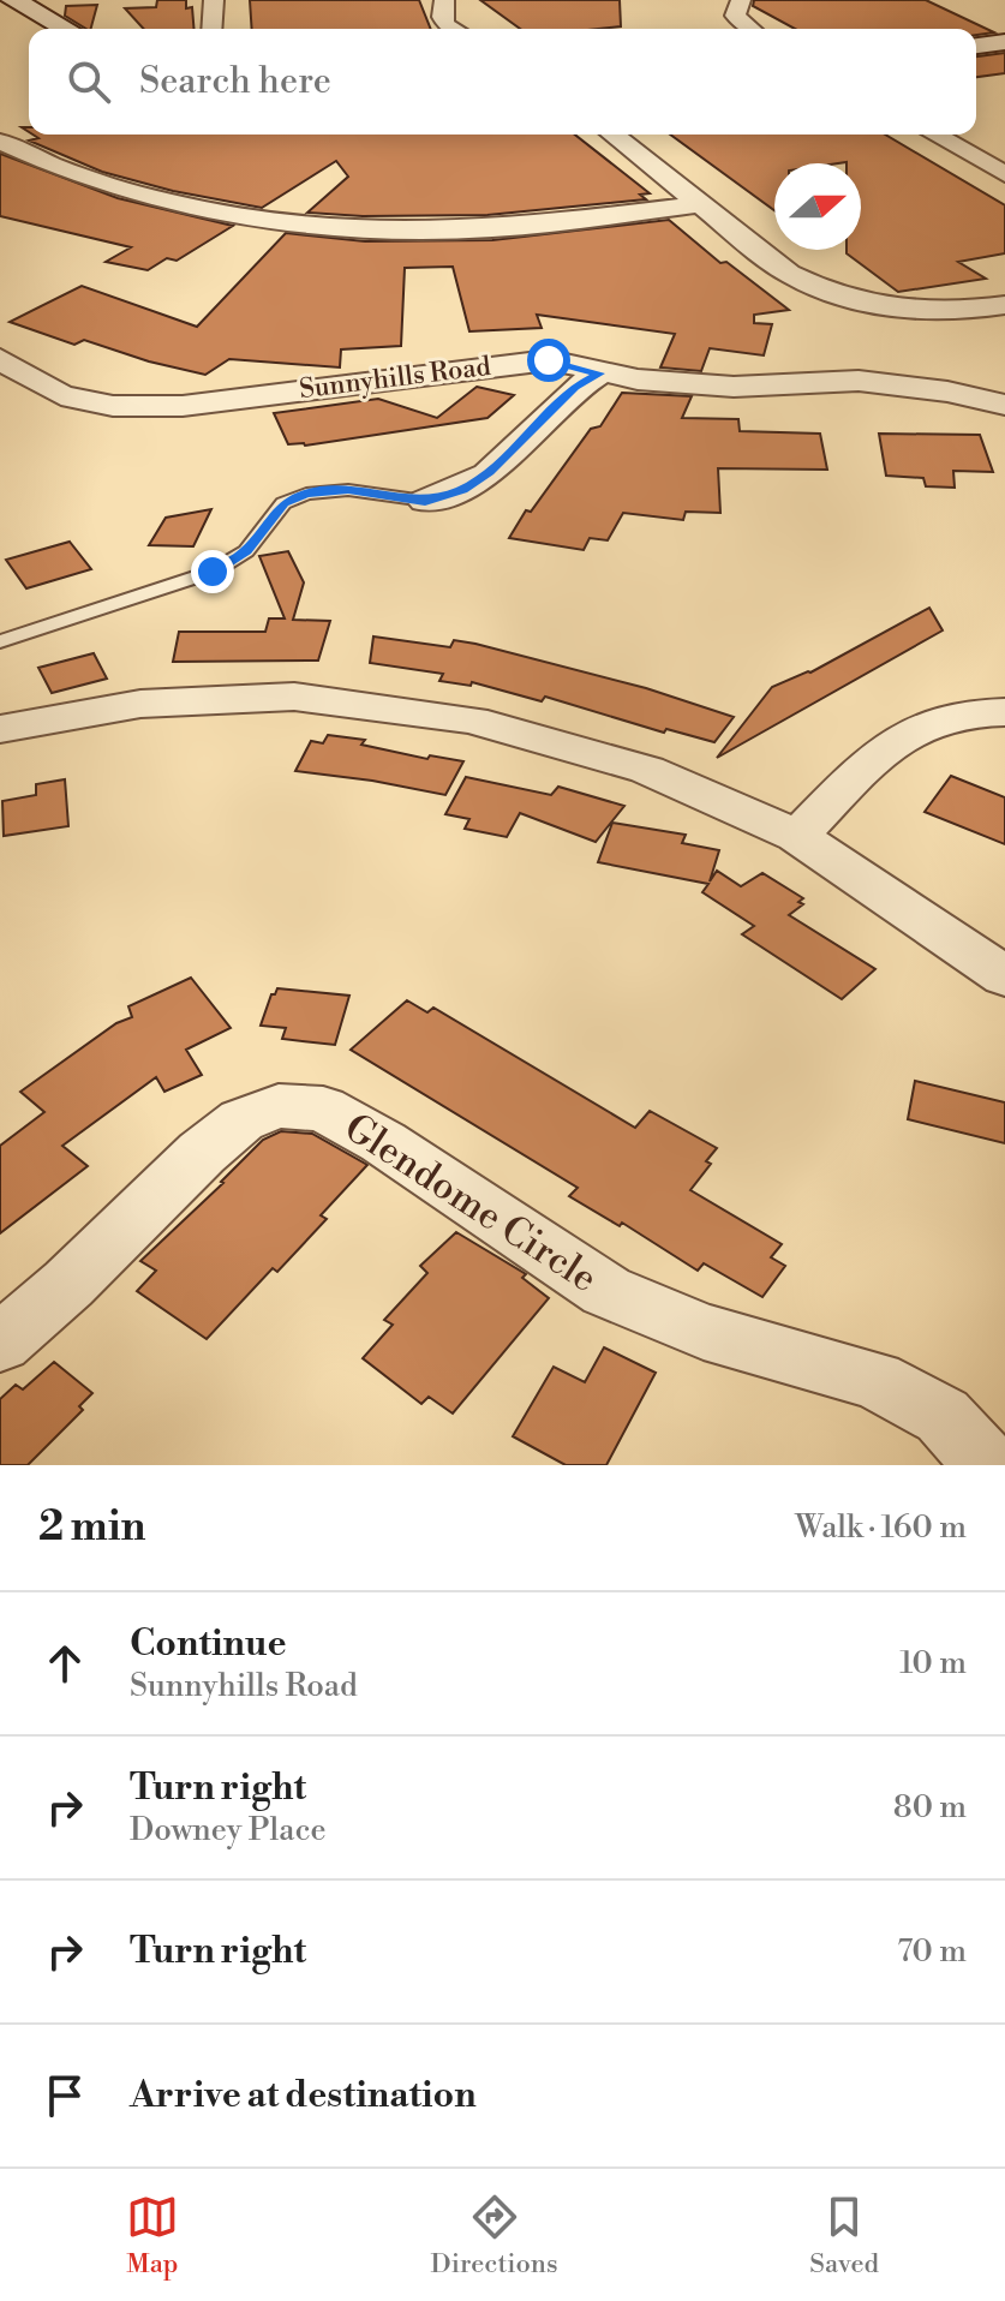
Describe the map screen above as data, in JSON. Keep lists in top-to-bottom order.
{
  "streets": {
    "street": ["Sunnyhills Road", "Glendome Circle"]
  },
  "north": "right",
  "page": {
    "search": "Search here",
    "heading": ["2 min", "Walk · 160 m"],
    "list": [
      ["Continue", "Sunnyhills Road", "10 m"],
      ["Turn right", "Downey Place", "80 m"],
      ["Turn right", "70 m"],
      "Arrive at destination"
    ],
    "nav": ["Map", "Directions", "Saved"]
  }
}
